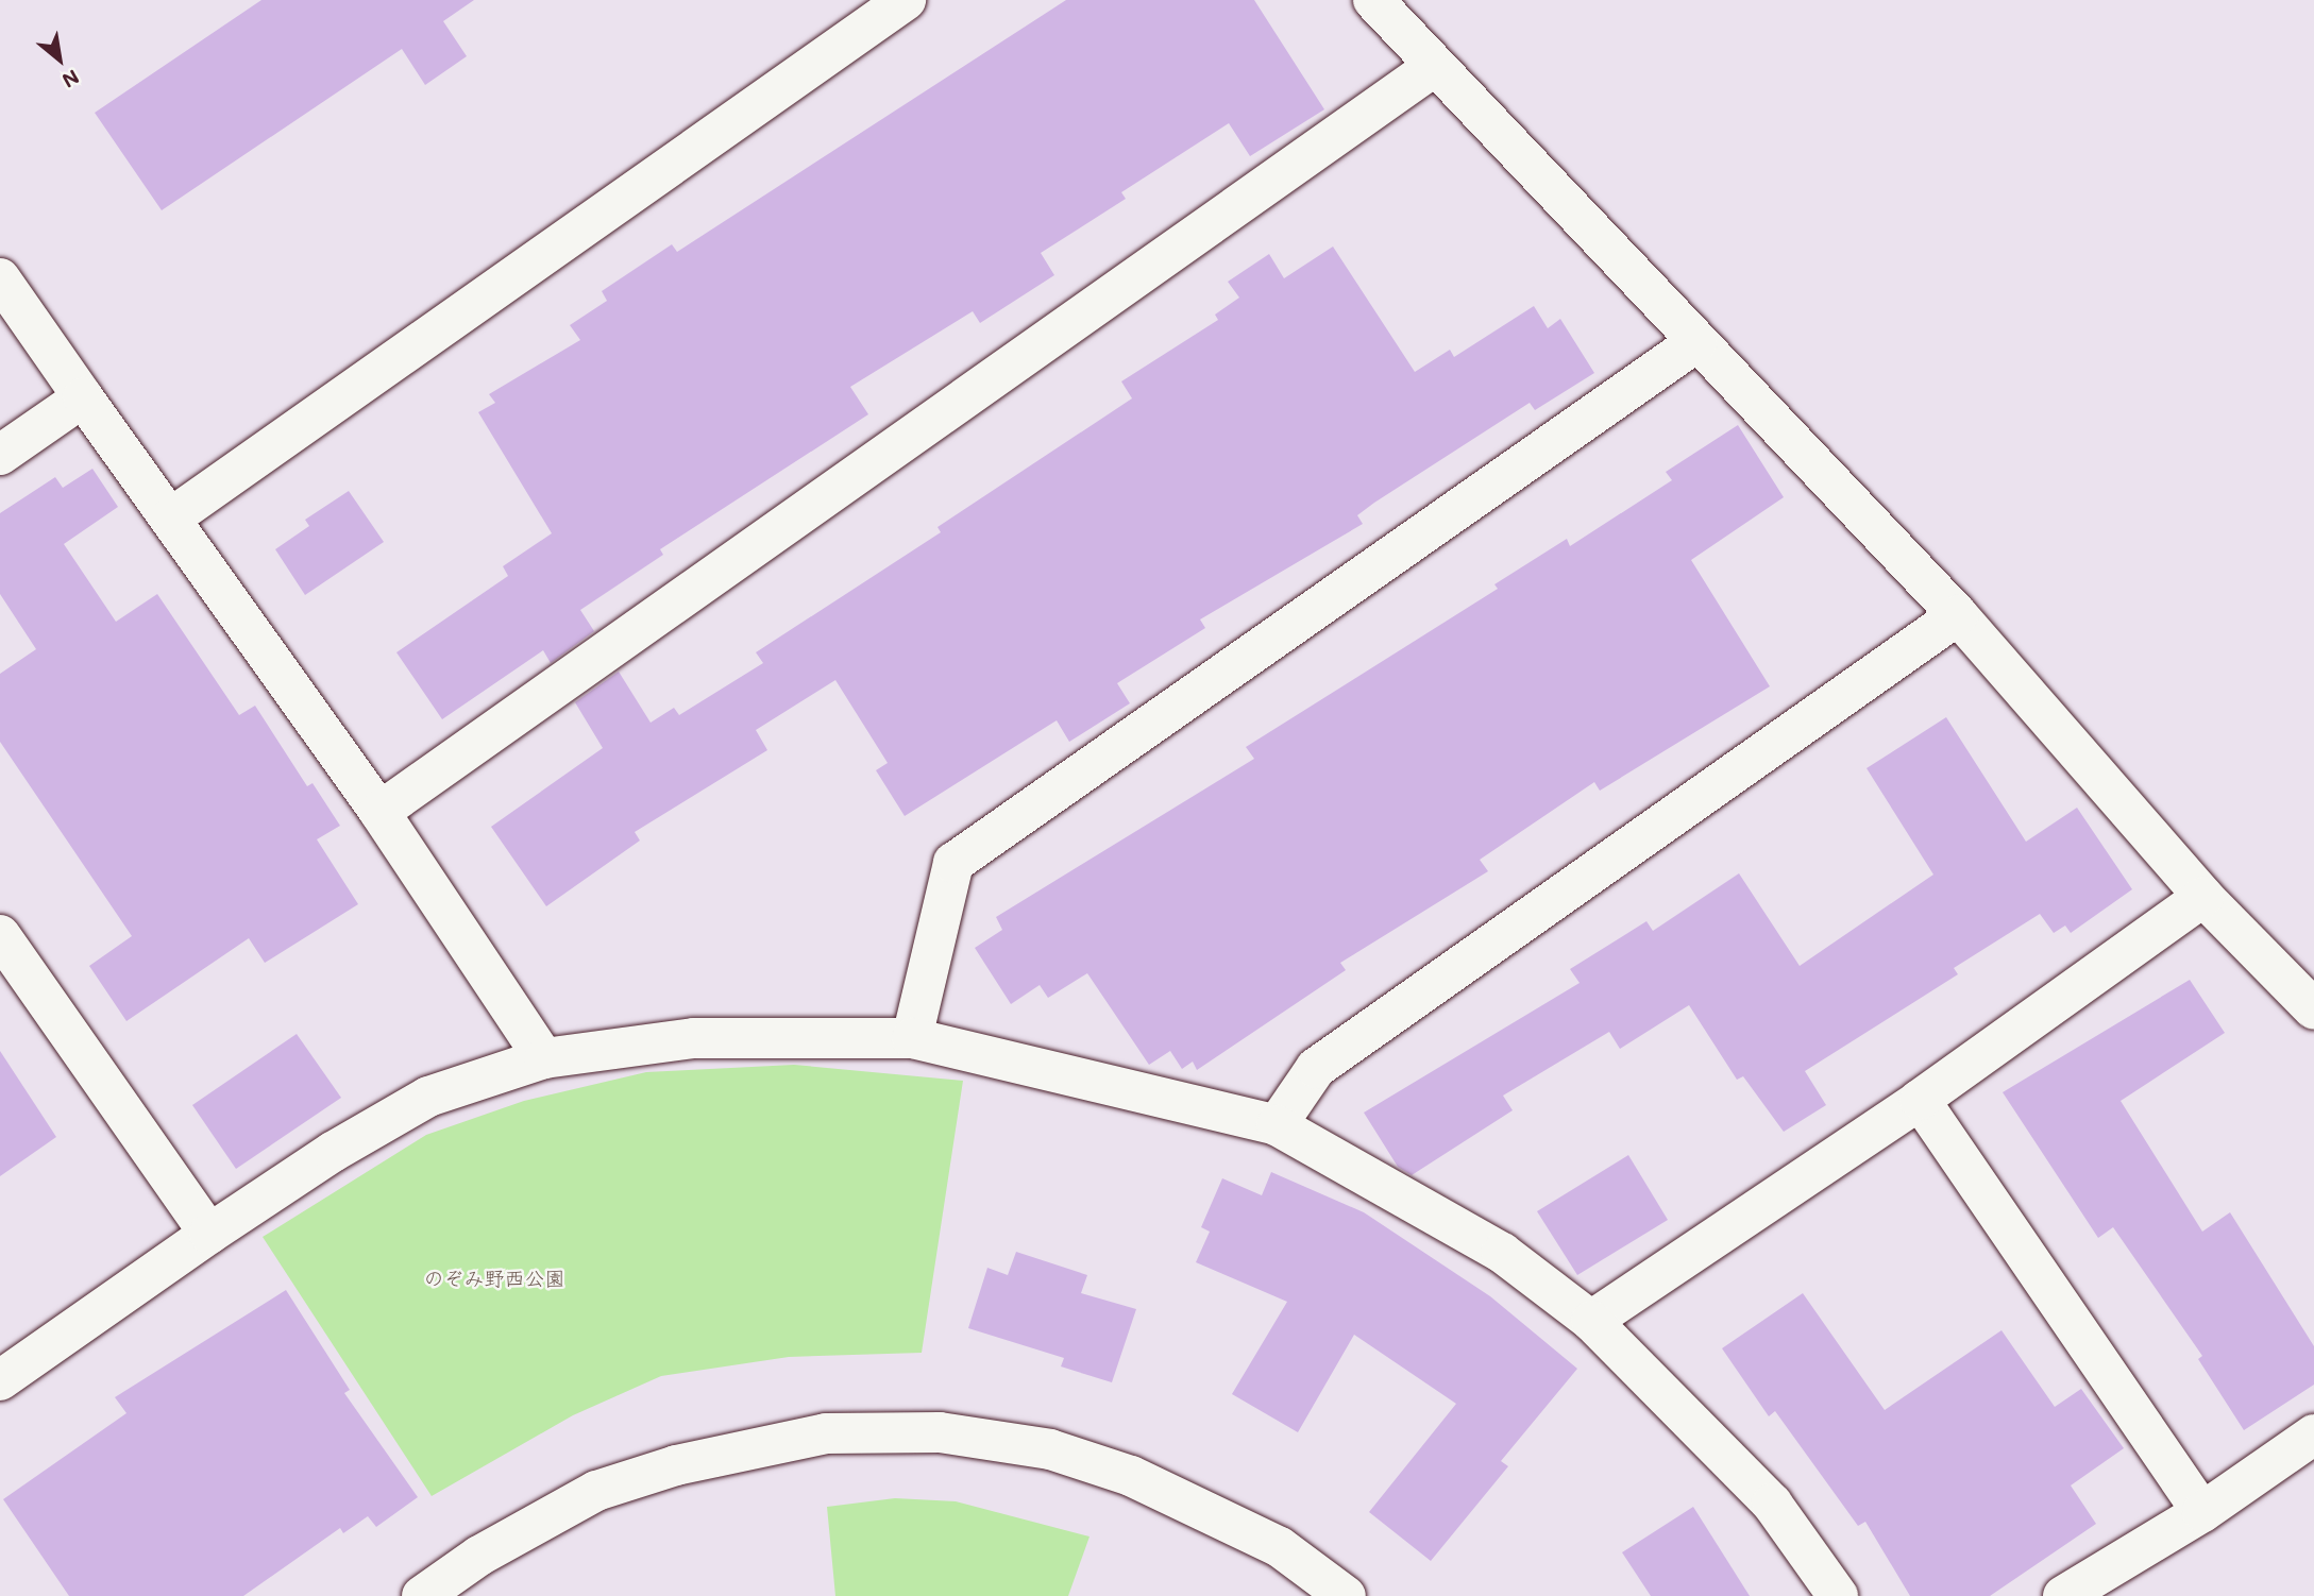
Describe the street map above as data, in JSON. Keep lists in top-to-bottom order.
{
  "parks": ["のぞみ野西公園"],
  "north": "bottom right"
}
